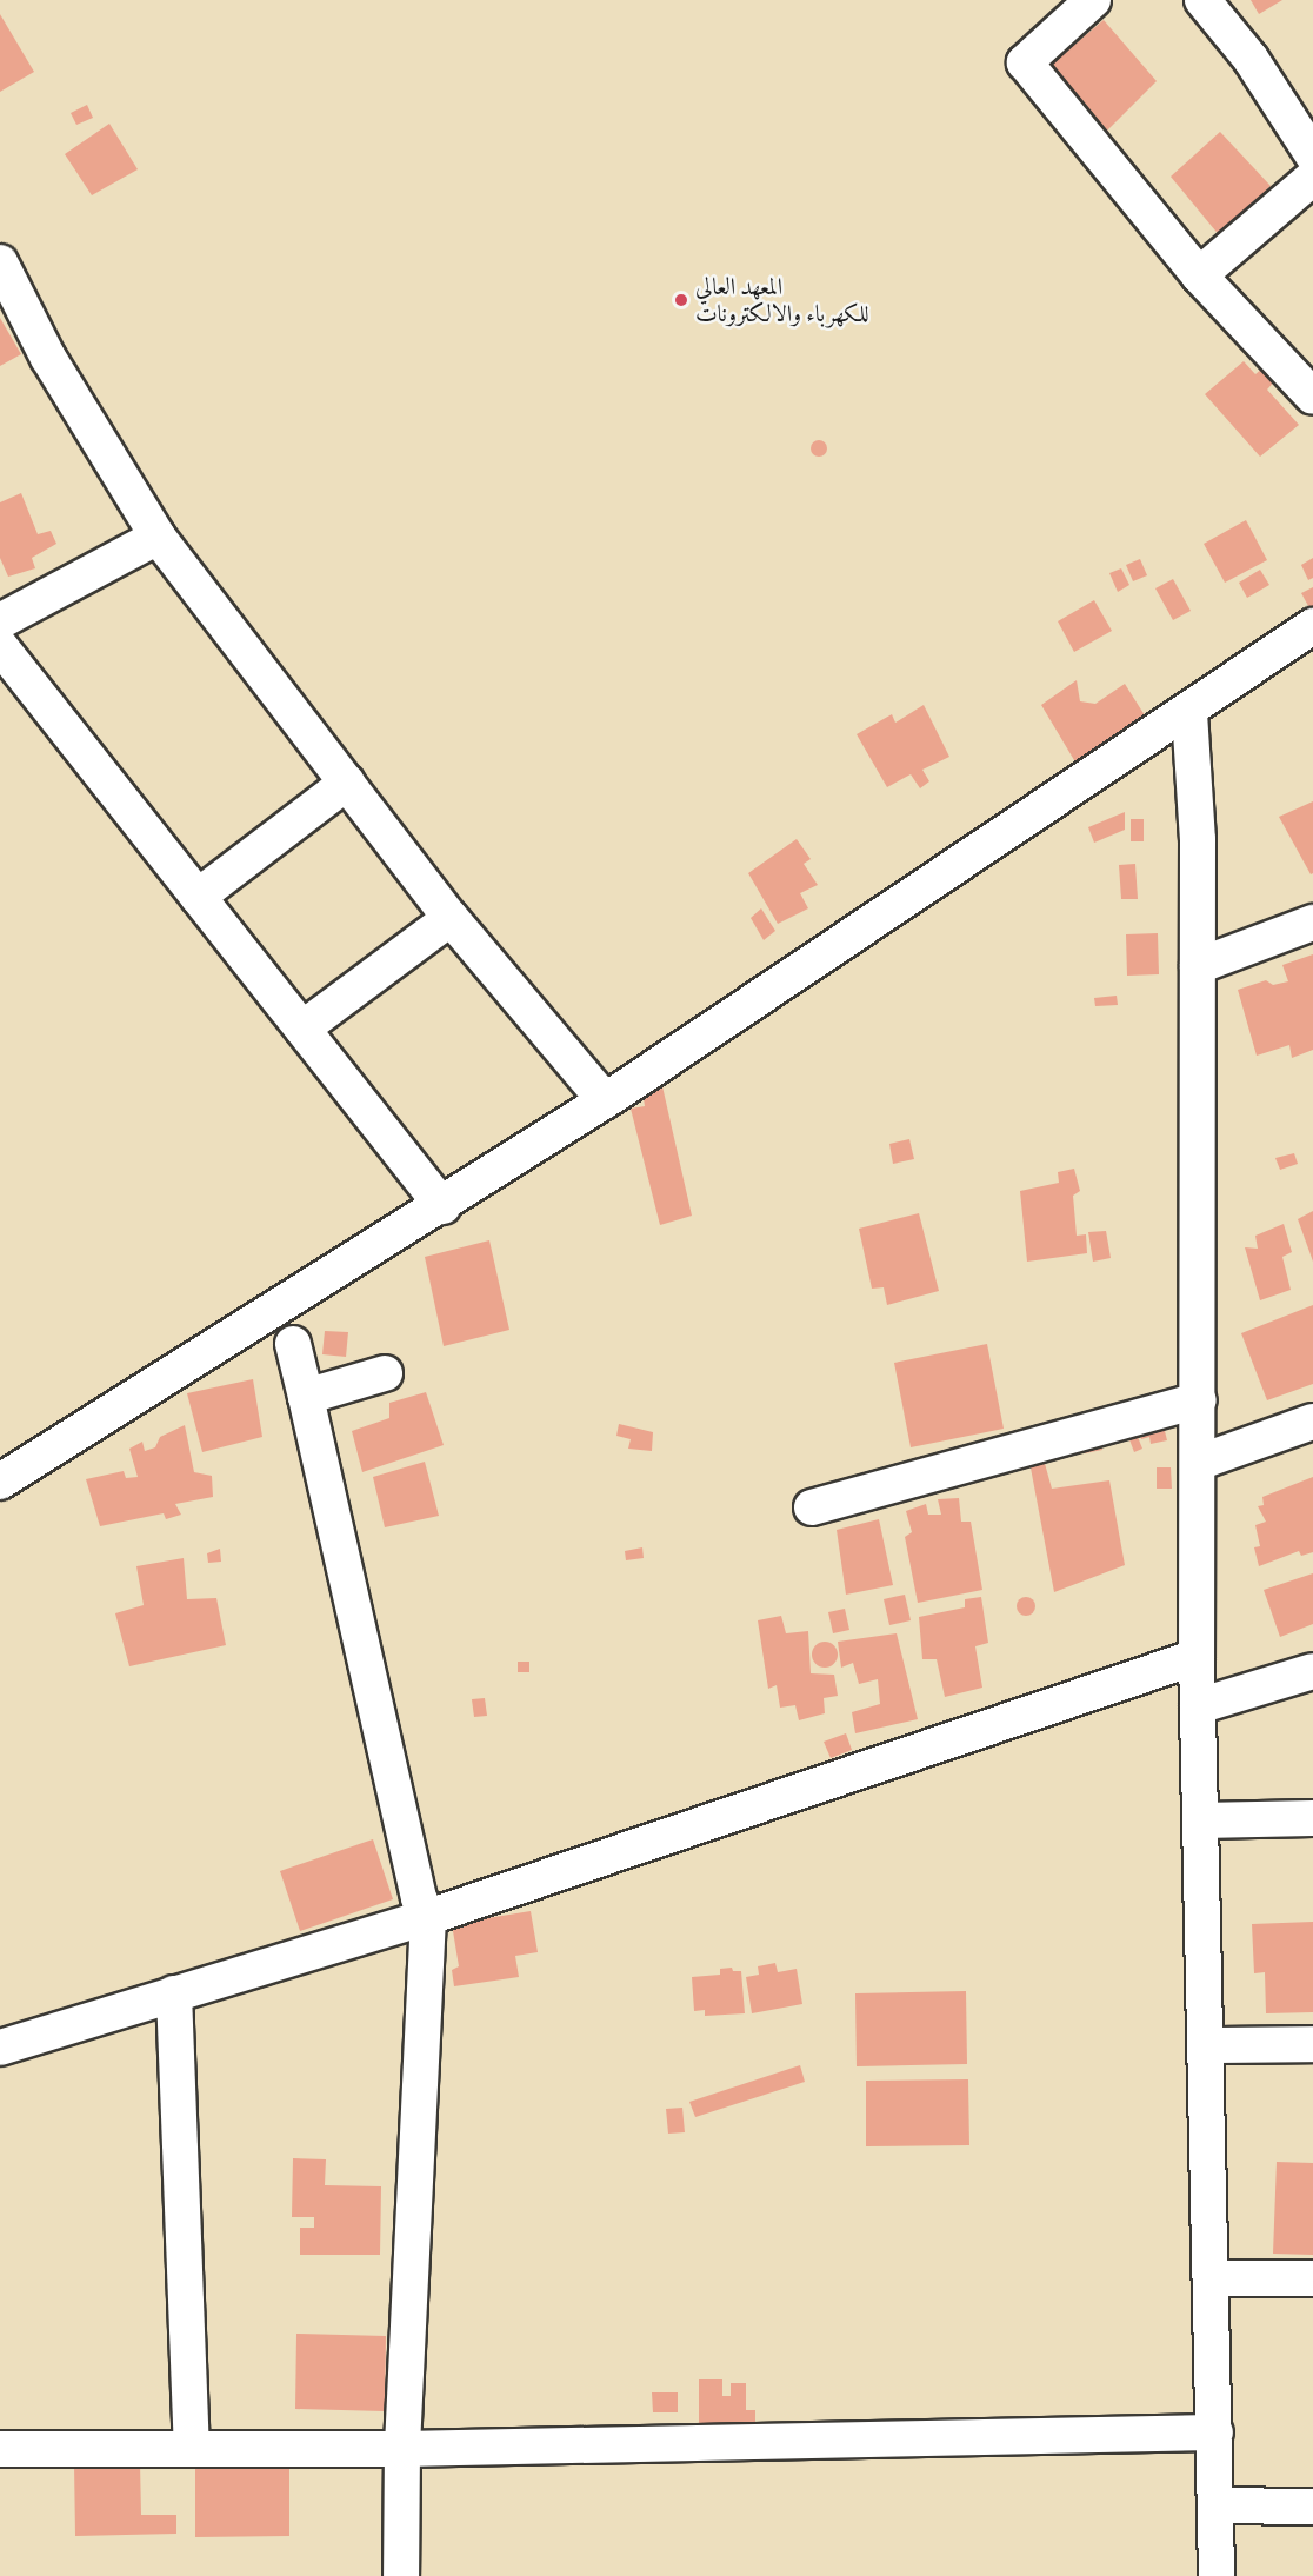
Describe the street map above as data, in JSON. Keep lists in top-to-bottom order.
{
  "places": ["المعهد العالي للكهرباء والالكترونات"]
}
